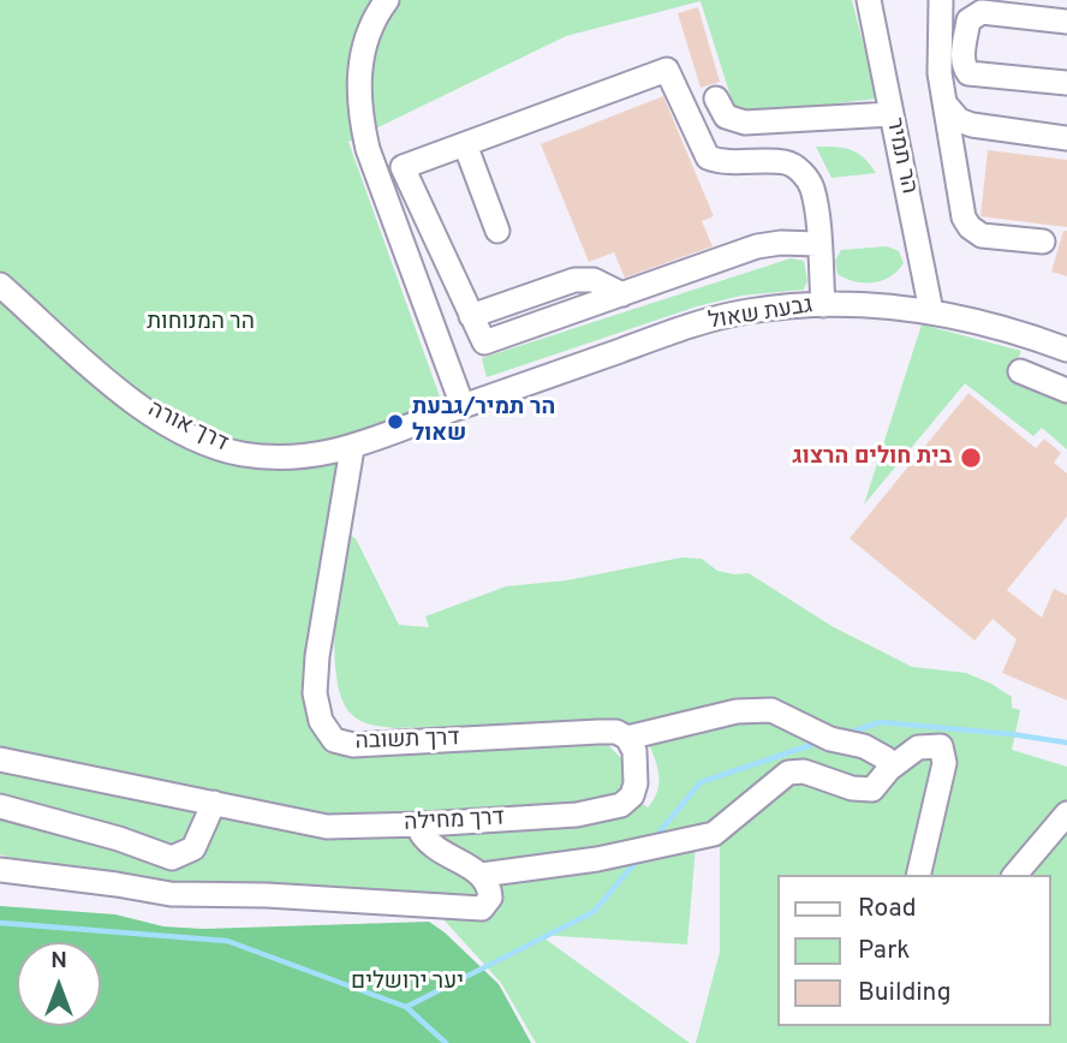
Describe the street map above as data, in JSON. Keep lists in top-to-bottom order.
{
  "streets": {
    "street": [
      "הר תמיר",
      "גבעת שאול",
      "דרך אורה",
      "דרך תשובה",
      "דרך מחילה"
    ]
  },
  "crossings": [
    ["הר תמיר", "גבעת שאול"],
    ["גבעת שאול", "דרך אורה"],
    ["דרך אורה", "דרך תשובה"],
    ["דרך תשובה", "דרך מחילה"]
  ],
  "parks": ["הר המנוחות", "יער ירושלים"],
  "places": ["הר תמיר/גבעת שאול", "בית חולים הרצוג"],
  "legend": ["Road", "Park", "Building"],
  "north": "top"
}
